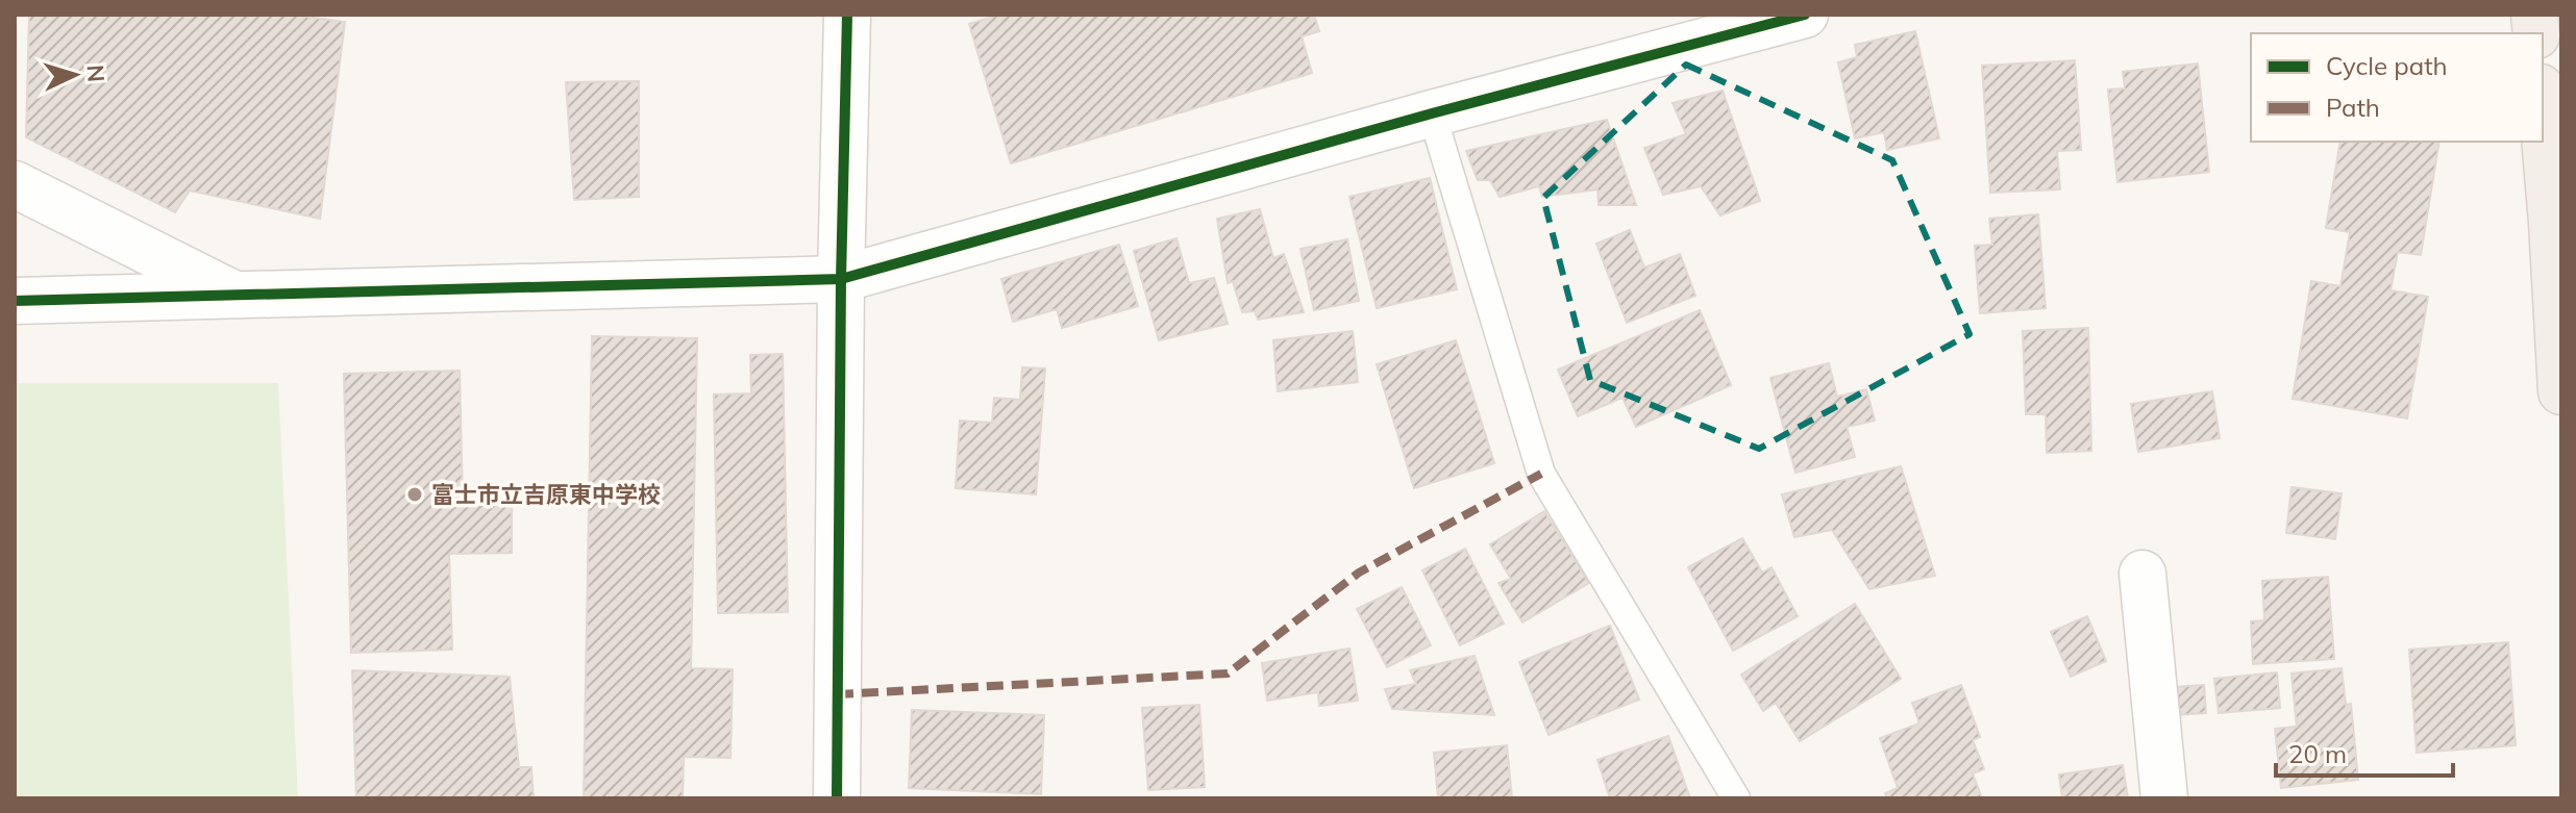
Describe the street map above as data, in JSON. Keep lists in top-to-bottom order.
{
  "places": ["富士市立吉原東中学校"],
  "legend": ["Cycle path", "Path"],
  "scale_bar": "20 m",
  "north": "right"
}
